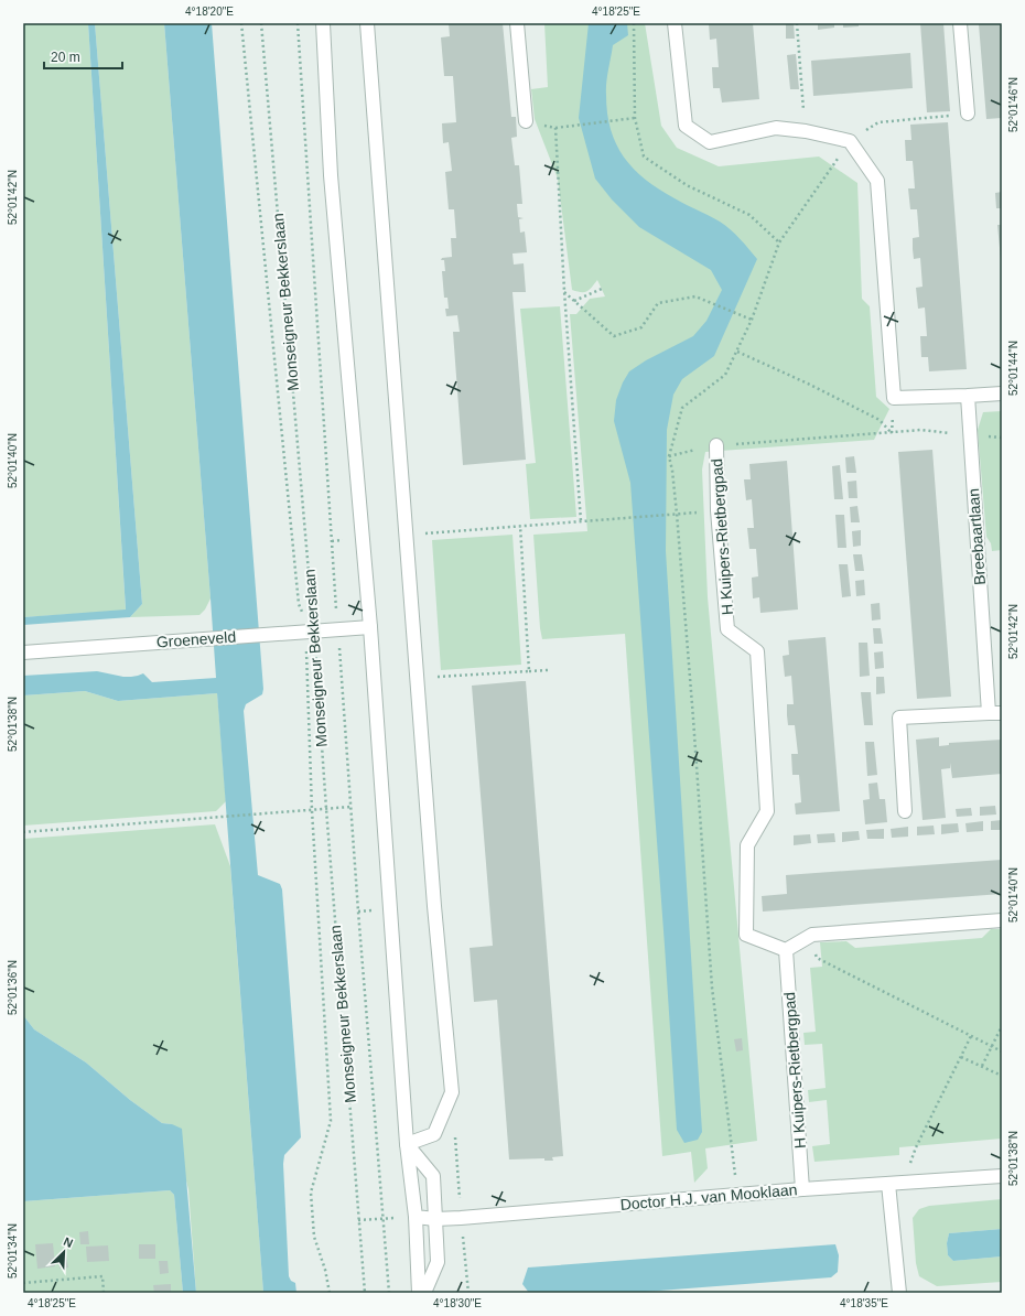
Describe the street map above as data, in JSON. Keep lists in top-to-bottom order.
{
  "streets": {
    "street": [
      "H Kuipers-Rietbergpad",
      "Breebaartlaan",
      "Groeneveld",
      "Doctor H.J. van Mooklaan"
    ],
    "path": ["Monseigneur Bekkerslaan"]
  },
  "crossings": [
    ["Monseigneur Bekkerslaan", "Groeneveld"],
    ["H Kuipers-Rietbergpad", "Doctor H.J. van Mooklaan"]
  ],
  "scale_bar": "20 m",
  "north": "top right",
  "coordinates": [
    "4°18'20\"E",
    "4°18'25\"E",
    "52°01'46\"N",
    "52°01'42\"N",
    "52°01'44\"N",
    "52°01'40\"N",
    "52°01'38\"N",
    "52°01'36\"N",
    "52°01'34\"N",
    "4°18'30\"E",
    "4°18'35\"E"
  ]
}
